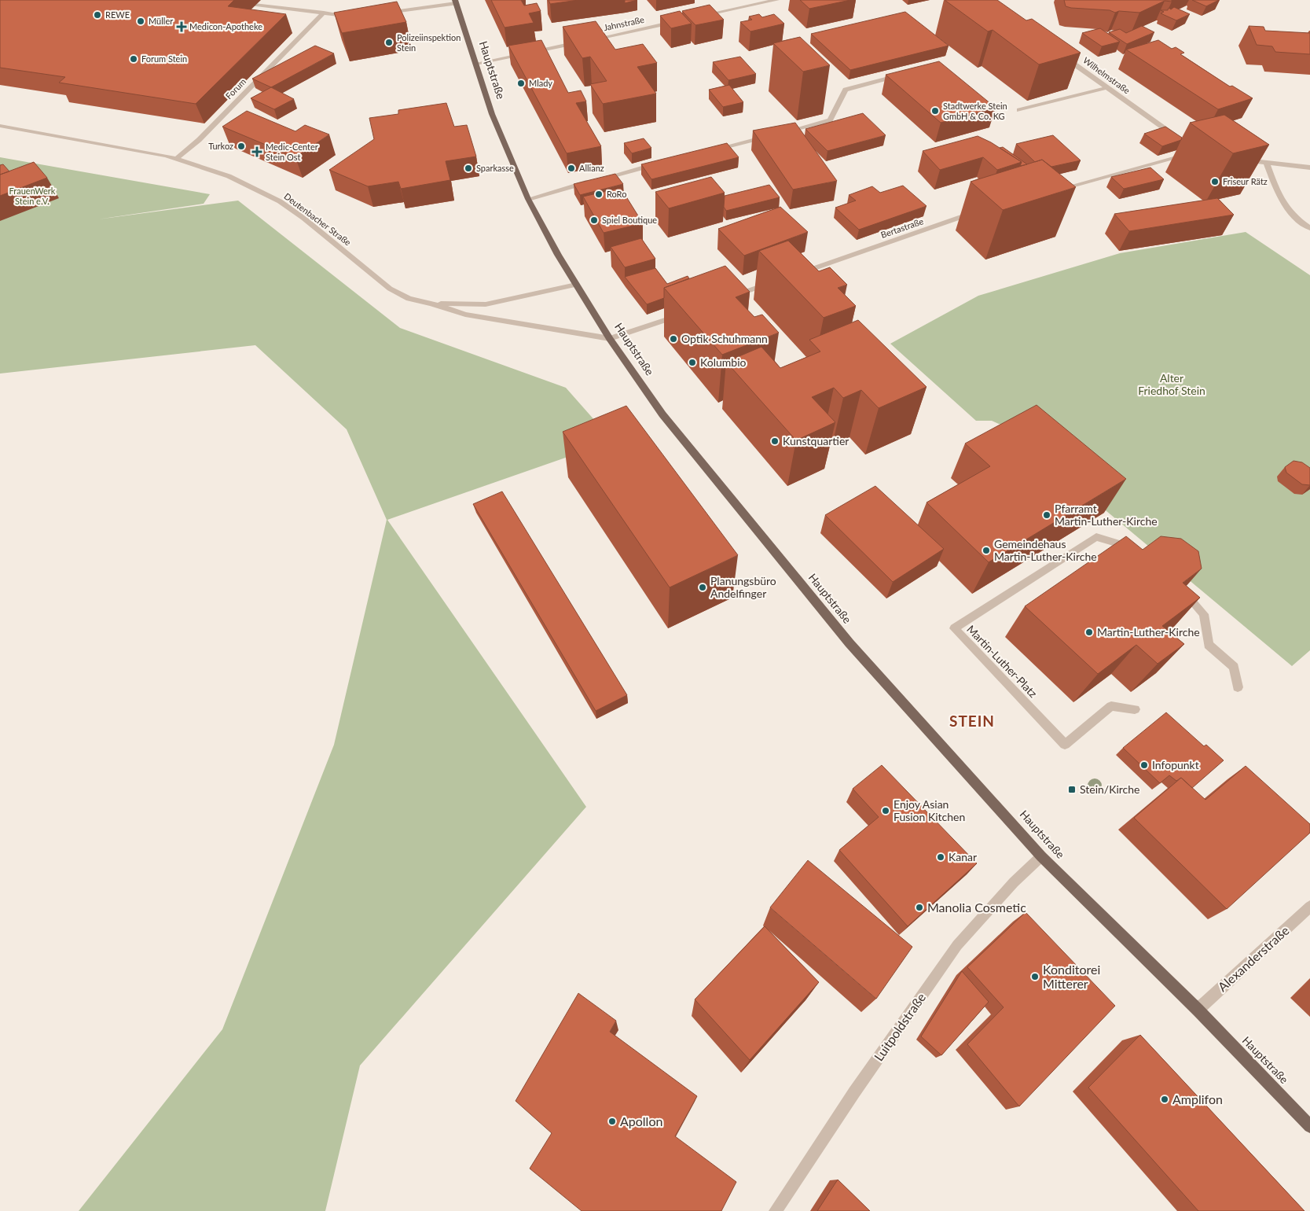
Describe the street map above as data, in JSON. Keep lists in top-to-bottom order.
{
  "streets": {
    "main road": ["Hauptstraße"],
    "street": [
      "Jahnstraße",
      "Wilhelmstraße",
      "Forum",
      "Deutenbacher Straße",
      "Bertastraße",
      "Martin-Luther-Platz",
      "Alexanderstraße",
      "Luitpoldstraße"
    ]
  },
  "crossings": [
    ["Hauptstraße", "Deutenbacher Straße"],
    ["Hauptstraße", "Alexanderstraße"],
    ["Hauptstraße", "Luitpoldstraße"],
    ["Forum", "Deutenbacher Straße"]
  ],
  "districts": ["STEIN"],
  "parks": ["FrauenWerk Stein e.V.", "Alter Friedhof Stein"],
  "places": {
    "other": [
      "REWE",
      "Müller",
      "Polizeiinspektion Stein",
      "Forum Stein",
      "Mlady",
      "Stadtwerke Stein GmbH & Co. KG",
      "Turkoz",
      "Sparkasse",
      "Allianz",
      "Friseur Rätz",
      "RoRo",
      "Spiel Boutique",
      "Optik Schuhmann",
      "Kolumbio",
      "Kunstquartier",
      "Pfarramt Martin-Luther-Kirche",
      "Gemeindehaus Martin-Luther-Kirche",
      "Planungsbüro Andelfinger",
      "Martin-Luther-Kirche",
      "Infopunkt",
      "Enjoy Asian Fusion Kitchen",
      "Kanar",
      "Manolia Cosmetic",
      "Konditorei Mitterer",
      "Amplifon",
      "Apollon"
    ],
    "health": ["Medicon-Apotheke", "Medic-Center Stein Ost"],
    "transit": ["Stein/Kirche"]
  }
}
